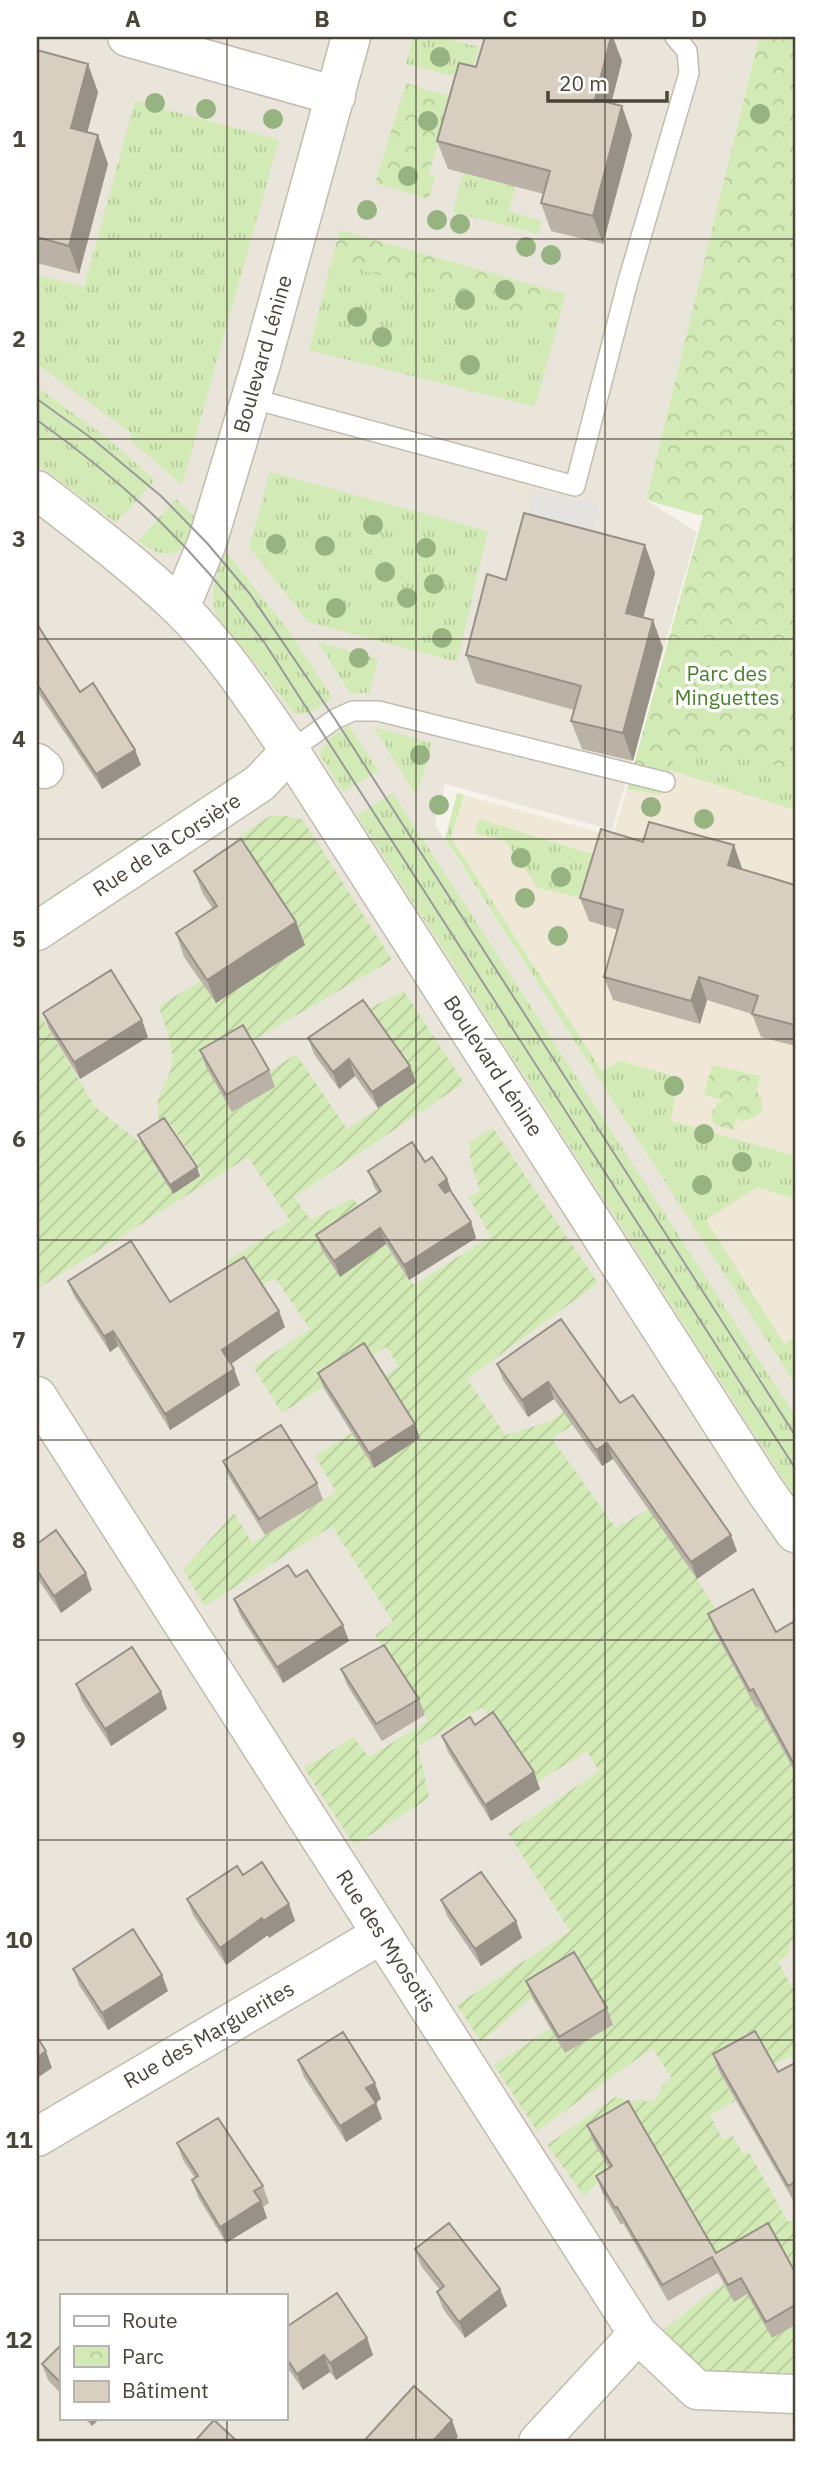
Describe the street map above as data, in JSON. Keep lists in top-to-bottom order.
{
  "streets": {
    "street": [
      "Boulevard Lénine",
      "Rue de la Corsière",
      "Rue des Myosotis",
      "Rue des Marguerites"
    ]
  },
  "crossings": [
    ["Boulevard Lénine", "Rue de la Corsière"],
    ["Rue des Myosotis", "Rue des Marguerites"]
  ],
  "parks": ["Parc des Minguettes"],
  "legend": ["Route", "Parc", "Bâtiment"],
  "scale_bar": "20 m",
  "grid": {
    "columns": [
      "A",
      "B",
      "C",
      "D"
    ],
    "rows": [
      "1",
      "2",
      "3",
      "4",
      "5",
      "6",
      "7",
      "8",
      "9",
      "10",
      "11",
      "12"
    ]
  }
}
